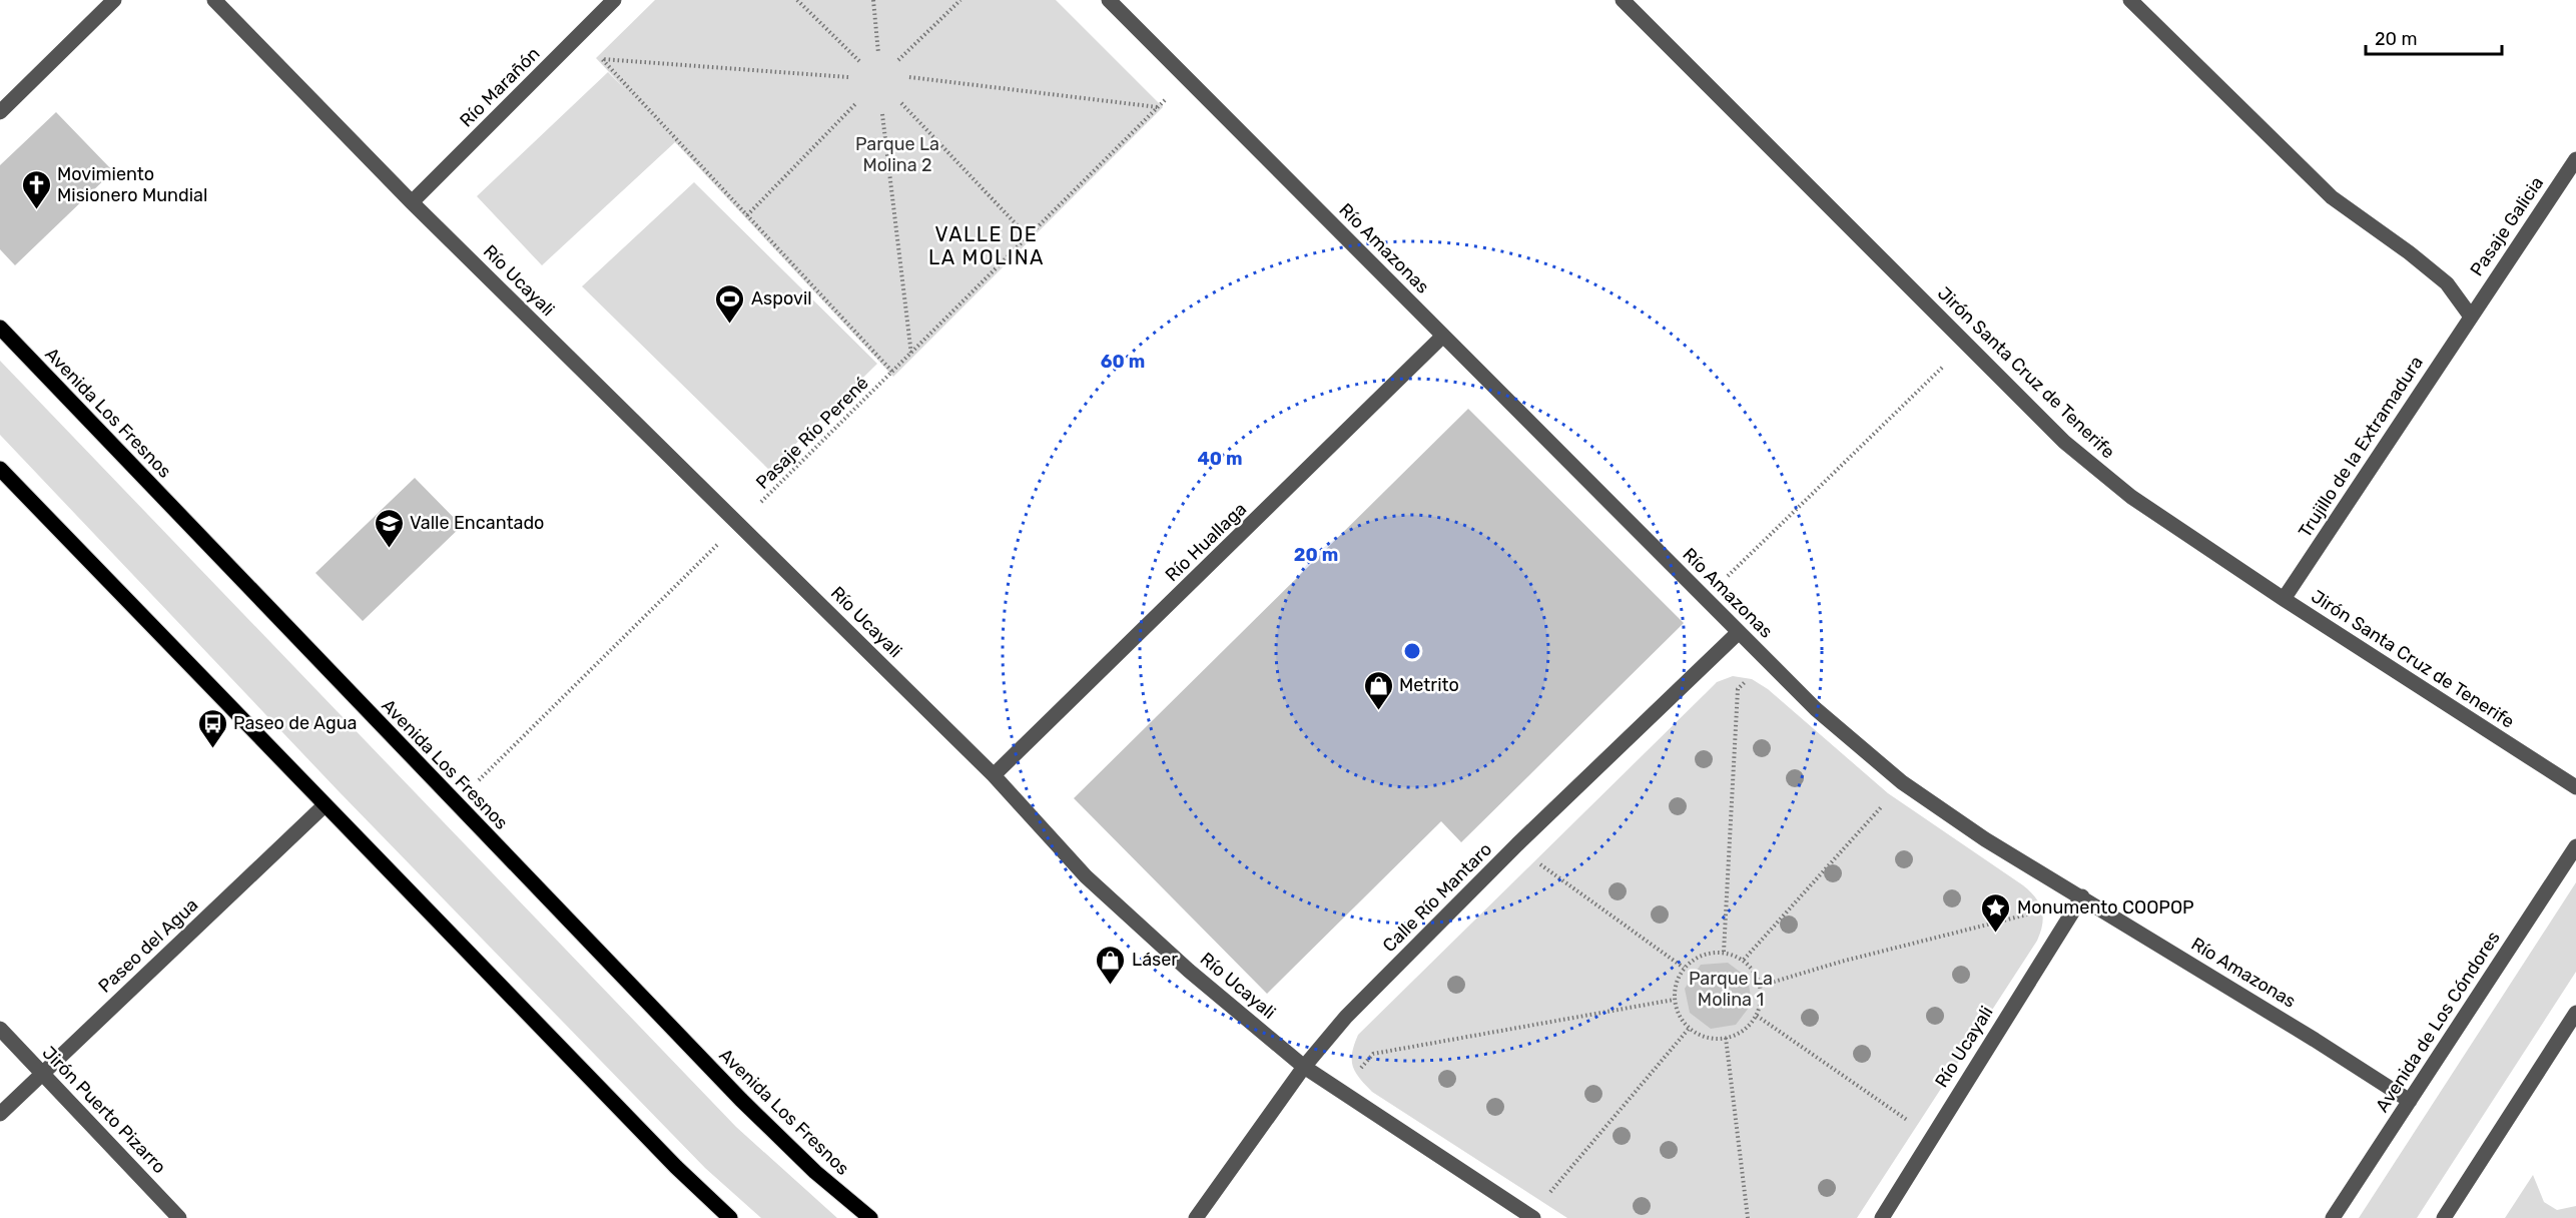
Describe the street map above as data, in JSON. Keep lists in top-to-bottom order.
{
  "streets": {
    "main road": ["Avenida Los Fresnos"],
    "street": [
      "Río Marañón",
      "Pasaje Galicia",
      "Río Amazonas",
      "Río Ucayali",
      "Jirón Santa Cruz de Tenerife",
      "Trujillo de la Extramadura",
      "Río Huallaga",
      "Calle Río Mantaro",
      "Paseo del Agua",
      "Avenida de Los Cóndores",
      "Jirón Puerto Pizarro"
    ],
    "path": ["Pasaje Río Perené"]
  },
  "crossings": [
    ["Río Marañón", "Río Ucayali"],
    ["Pasaje Galicia", "Trujillo de la Extramadura"],
    ["Río Amazonas", "Río Ucayali"],
    ["Río Amazonas", "Pasaje Río Perené"],
    ["Río Amazonas", "Río Huallaga"],
    ["Río Amazonas", "Calle Río Mantaro"],
    ["Río Amazonas", "Avenida de Los Cóndores"],
    ["Río Ucayali", "Pasaje Río Perené"],
    ["Río Ucayali", "Río Huallaga"],
    ["Río Ucayali", "Calle Río Mantaro"],
    ["Jirón Santa Cruz de Tenerife", "Trujillo de la Extramadura"],
    ["Avenida Los Fresnos", "Pasaje Río Perené"],
    ["Paseo del Agua", "Jirón Puerto Pizarro"]
  ],
  "districts": ["VALLE DE LA MOLINA"],
  "parks": ["Parque La Molina 2", "Parque La Molina 1"],
  "places": {
    "church": ["Movimiento Misionero Mundial"],
    "sports": ["Aspovil"],
    "school or university": ["Valle Encantado"],
    "shop": ["Metrito", "Láser"],
    "bus stop": ["Paseo de Agua"],
    "place": ["Monumento COOPOP"]
  },
  "scale_bar": "20 m",
  "rings": ["60 m", "40 m", "20 m"]
}
